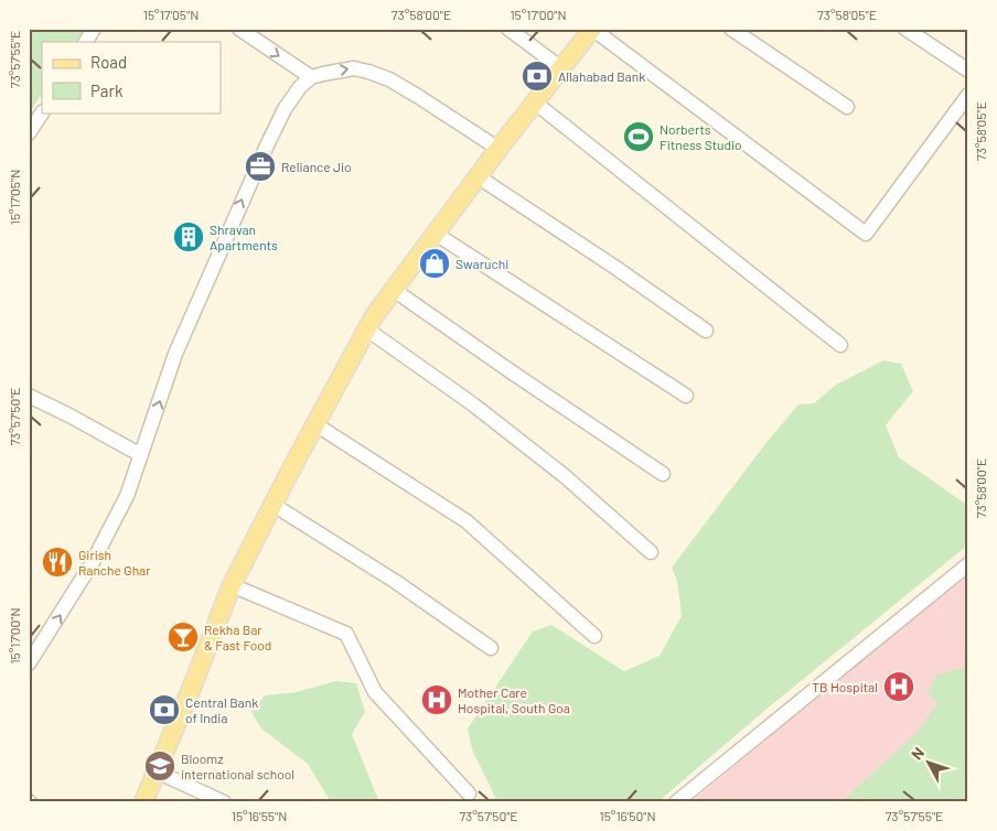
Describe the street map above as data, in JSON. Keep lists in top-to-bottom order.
{
  "places": {
    "bank": ["Allahabad Bank", "Central Bank of India"],
    "sports": ["Norberts Fitness Studio"],
    "office": ["Reliance Jio"],
    "building": ["Shravan Apartments"],
    "shop": ["Swaruchi"],
    "restaurant": ["Girish Ranche Ghar"],
    "bar": ["Rekha Bar & Fast Food"],
    "hospital": ["TB Hospital", "Mother Care Hospital, South Goa"],
    "school or university": ["Bloomz international school"]
  },
  "legend": ["Road", "Park"],
  "north": "top left",
  "coordinates": [
    "15°17'05\"N",
    "73°58'00\"E",
    "15°17'00\"N",
    "73°58'05\"E",
    "73°57'55\"E",
    "73°57'50\"E",
    "15°16'55\"N",
    "15°16'50\"N"
  ]
}
